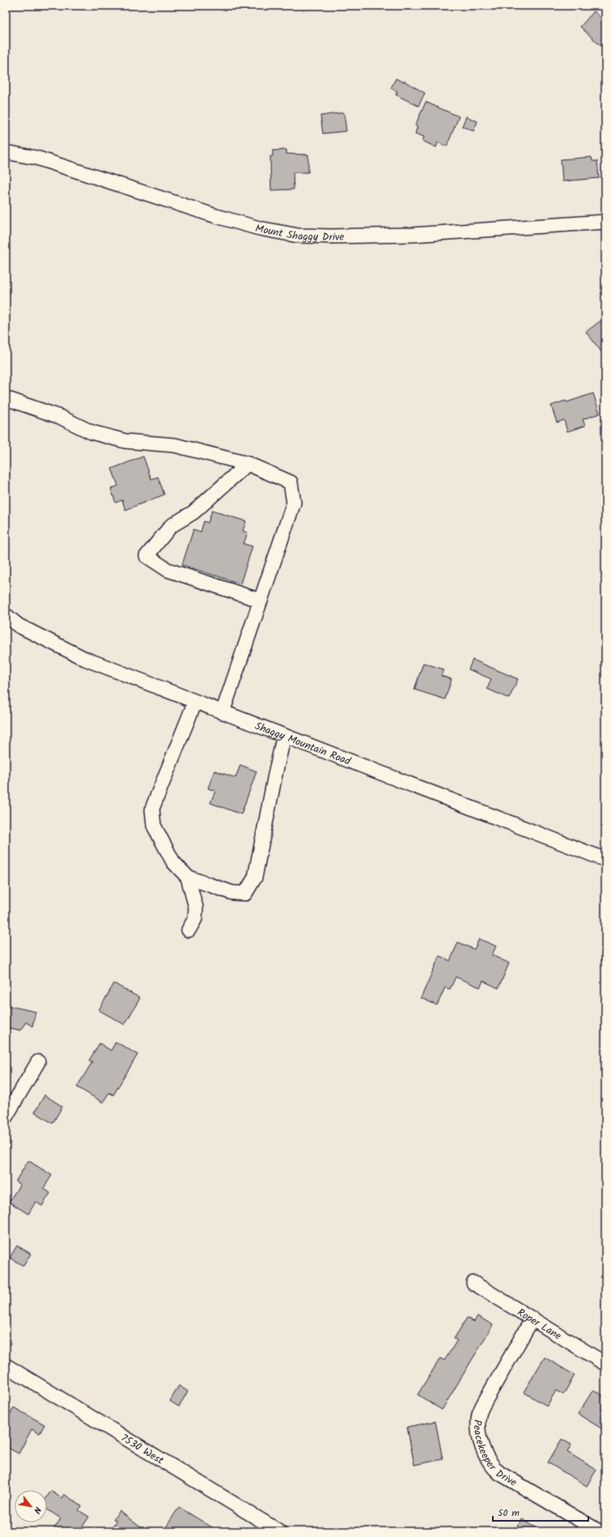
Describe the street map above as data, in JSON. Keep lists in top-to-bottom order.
{
  "streets": {
    "street": [
      "Mount Shaggy Drive",
      "Shaggy Mountain Road",
      "Roper Lane",
      "7530 West",
      "Peacekeeper Drive"
    ]
  },
  "crossings": [
    ["Roper Lane", "Peacekeeper Drive"]
  ],
  "scale_bar": "50 m",
  "north": "bottom right"
}
